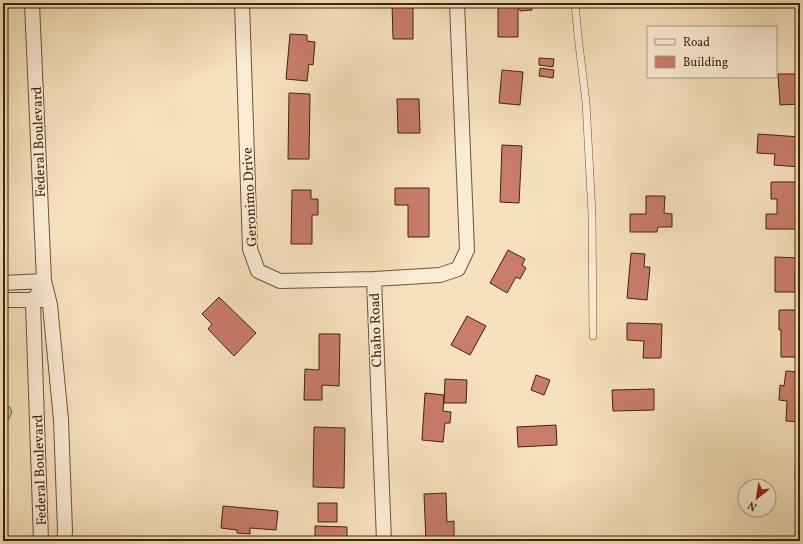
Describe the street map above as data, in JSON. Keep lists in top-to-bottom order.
{
  "streets": {
    "street": ["Federal Boulevard", "Geronimo Drive", "Chaho Road"]
  },
  "crossings": [
    ["Geronimo Drive", "Chaho Road"]
  ],
  "legend": ["Road", "Building"],
  "north": "bottom left"
}
